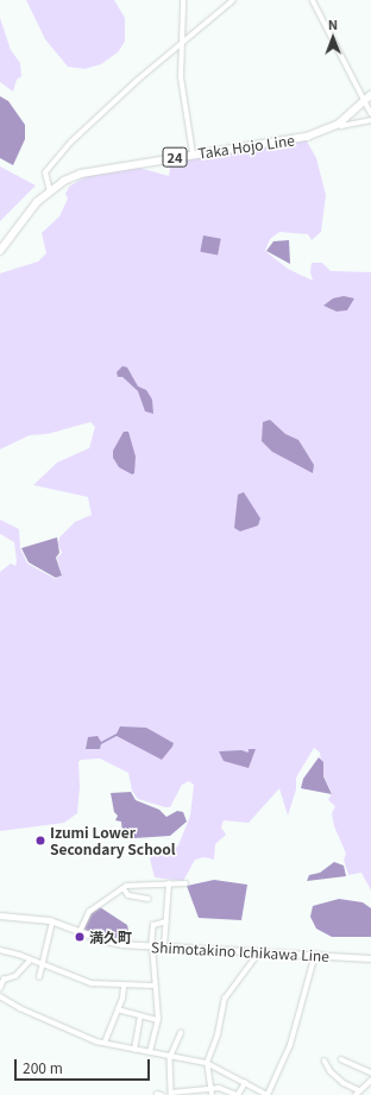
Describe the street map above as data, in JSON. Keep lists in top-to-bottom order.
{
  "streets": {
    "main road": ["Taka Hojo Line", "24", "Shimotakino Ichikawa Line"]
  },
  "places": ["Izumi Lower Secondary School", "満久町"],
  "scale_bar": "200 m",
  "north": "top"
}
